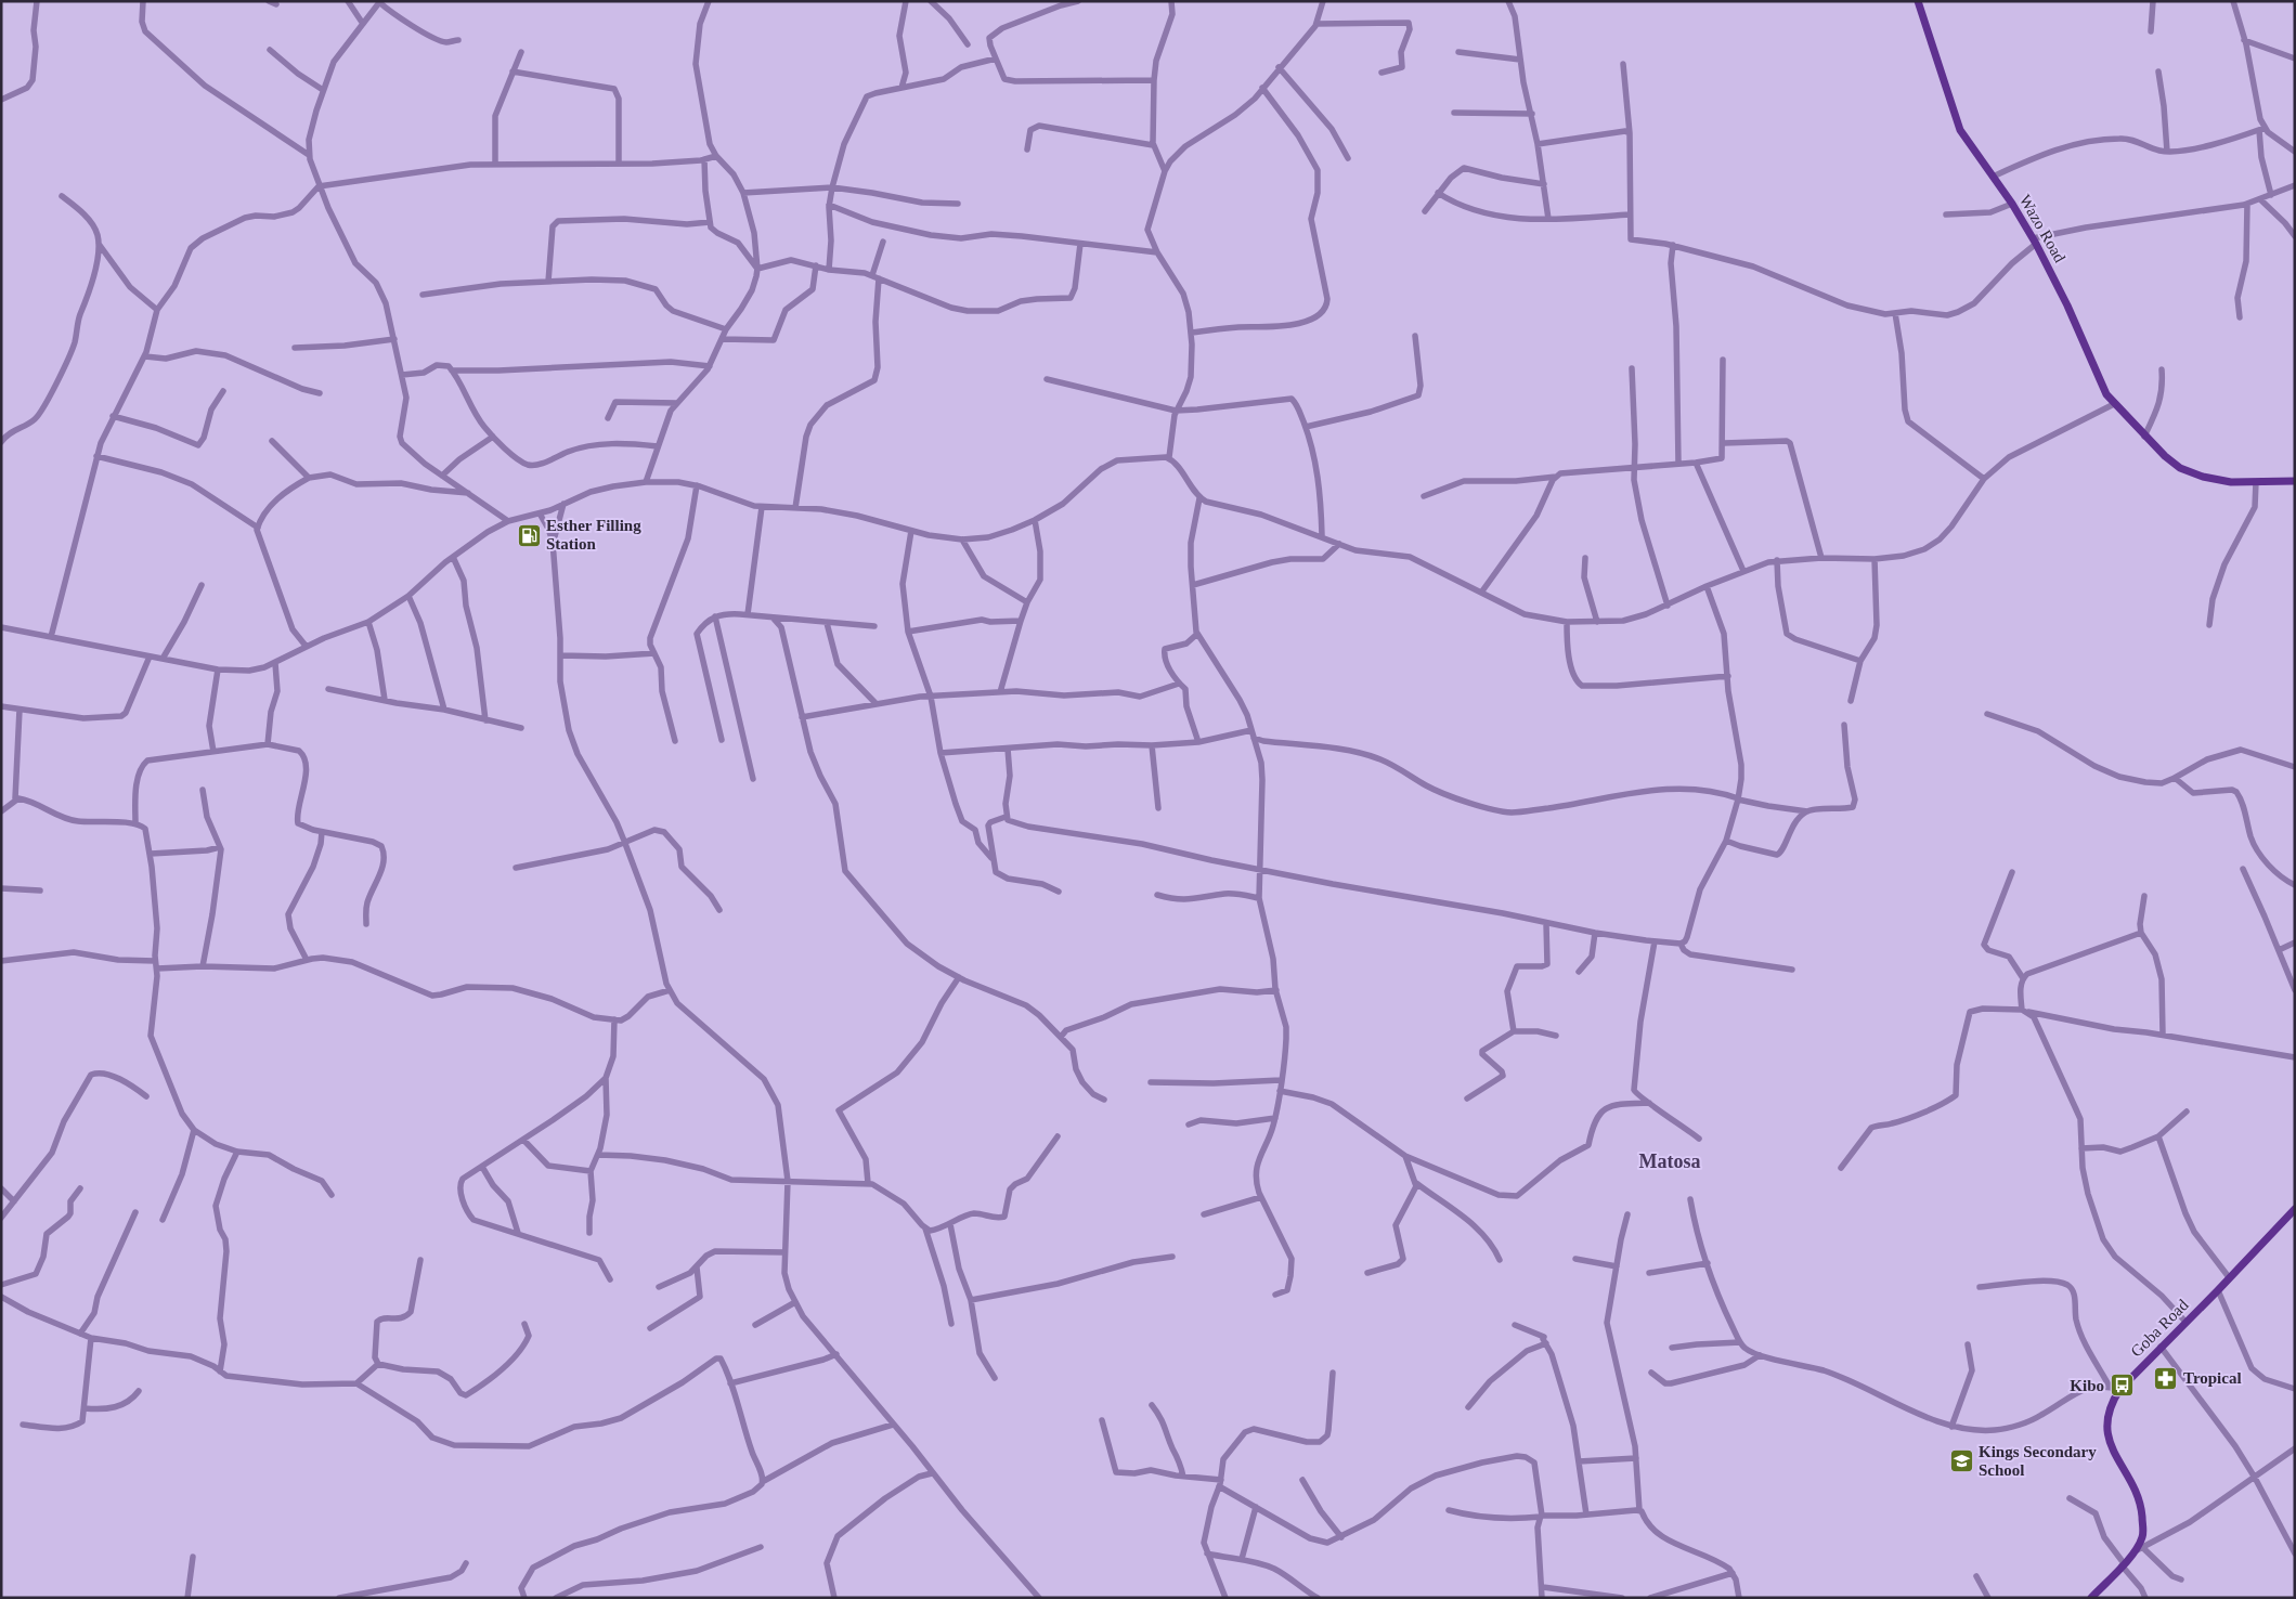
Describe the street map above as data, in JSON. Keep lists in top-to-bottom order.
{
  "streets": {
    "main road": ["Wazo Road", "Goba Road"]
  },
  "districts": ["Matosa"],
  "places": {
    "fuel station": ["Esther Filling Station"],
    "pharmacy": ["Tropical"],
    "bus stop": ["Kibo"],
    "school or university": ["Kings Secondary School"]
  }
}
